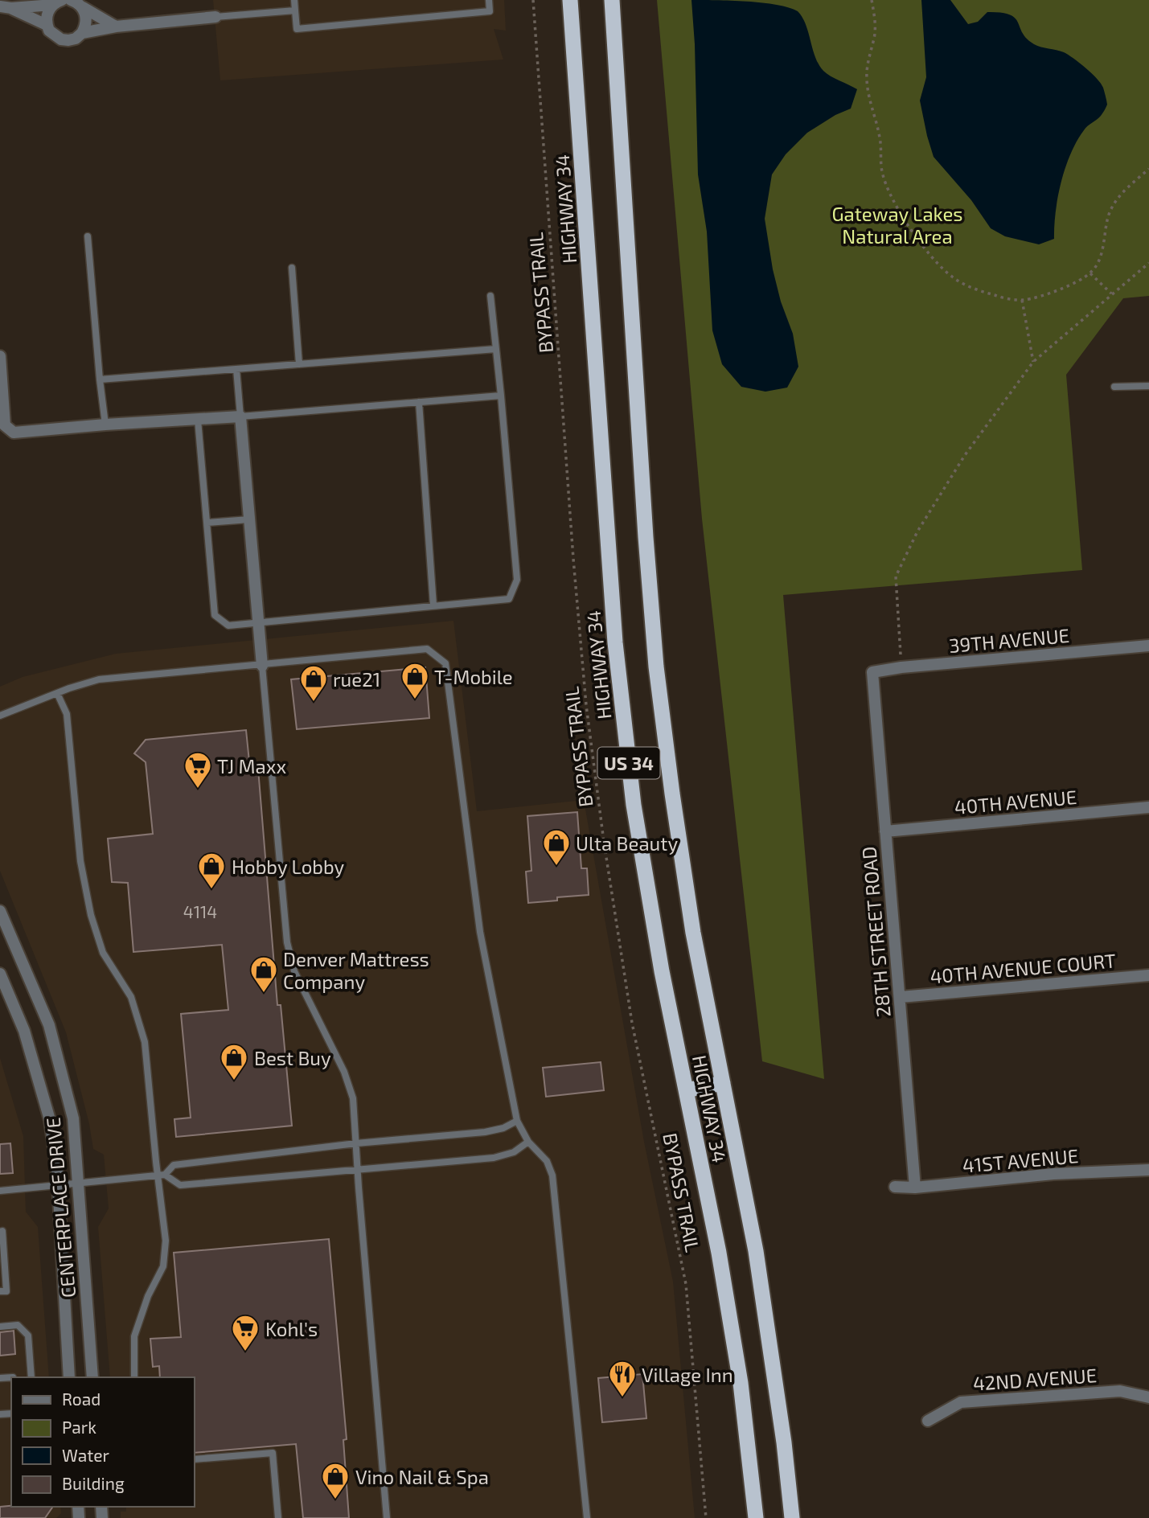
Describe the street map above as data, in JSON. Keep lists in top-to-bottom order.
{
  "streets": {
    "highway": ["HIGHWAY 34", "US 34"],
    "street": [
      "39TH AVENUE",
      "40TH AVENUE",
      "28TH STREET ROAD",
      "40TH AVENUE COURT",
      "41ST AVENUE",
      "CENTERPLACE DRIVE",
      "42ND AVENUE"
    ],
    "path": ["BYPASS TRAIL"]
  },
  "crossings": [
    ["39TH AVENUE", "28TH STREET ROAD"],
    ["40TH AVENUE", "28TH STREET ROAD"],
    ["28TH STREET ROAD", "40TH AVENUE COURT"],
    ["28TH STREET ROAD", "41ST AVENUE"]
  ],
  "parks": ["Gateway Lakes Natural Area"],
  "places": {
    "shop": [
      "T-Mobile",
      "rue21",
      "Ulta Beauty",
      "Hobby Lobby",
      "Denver Mattress Company",
      "Best Buy",
      "Vino Nail & Spa"
    ],
    "supermarket": ["TJ Maxx", "Kohl's"],
    "restaurant": ["Village Inn"]
  },
  "house_numbers": ["4114"],
  "legend": [
    "Road",
    "Park",
    "Water",
    "Building"
  ]
}
